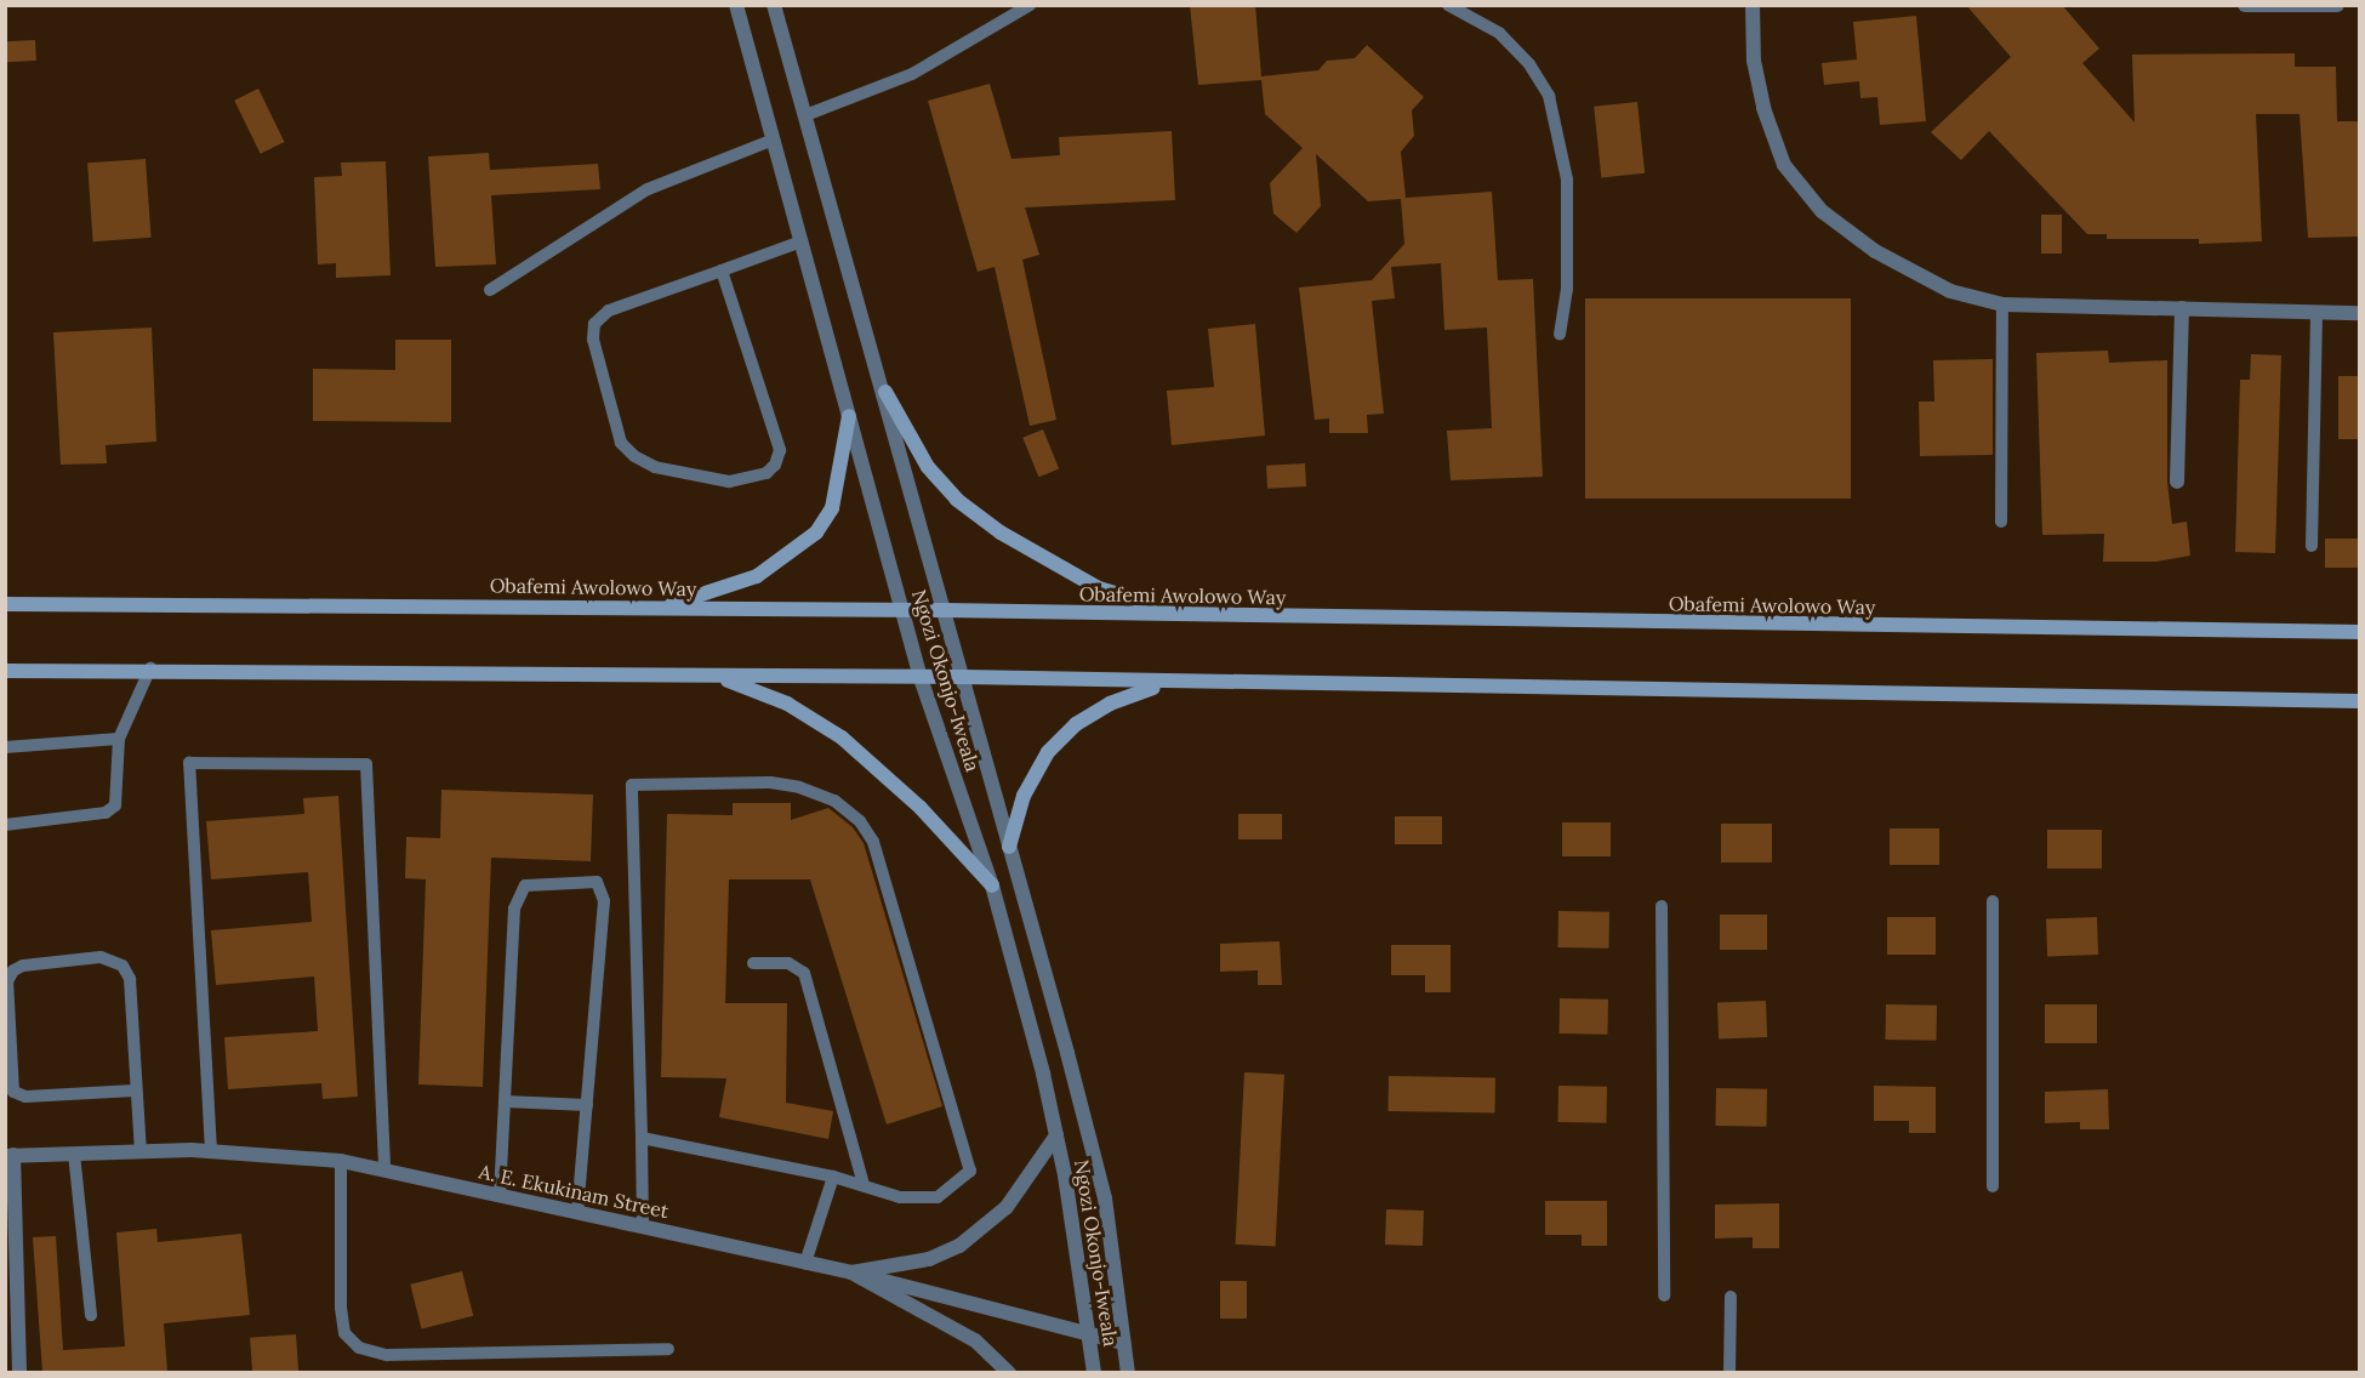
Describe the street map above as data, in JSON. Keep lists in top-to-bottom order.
{
  "streets": {
    "main road": ["Obafemi Awolowo Way"],
    "street": ["Ngozi Okonjo-Iweala", "A. E. Ekukinam Street"]
  },
  "crossings": [
    ["Obafemi Awolowo Way", "Ngozi Okonjo-Iweala"],
    ["Ngozi Okonjo-Iweala", "A. E. Ekukinam Street"]
  ]
}
